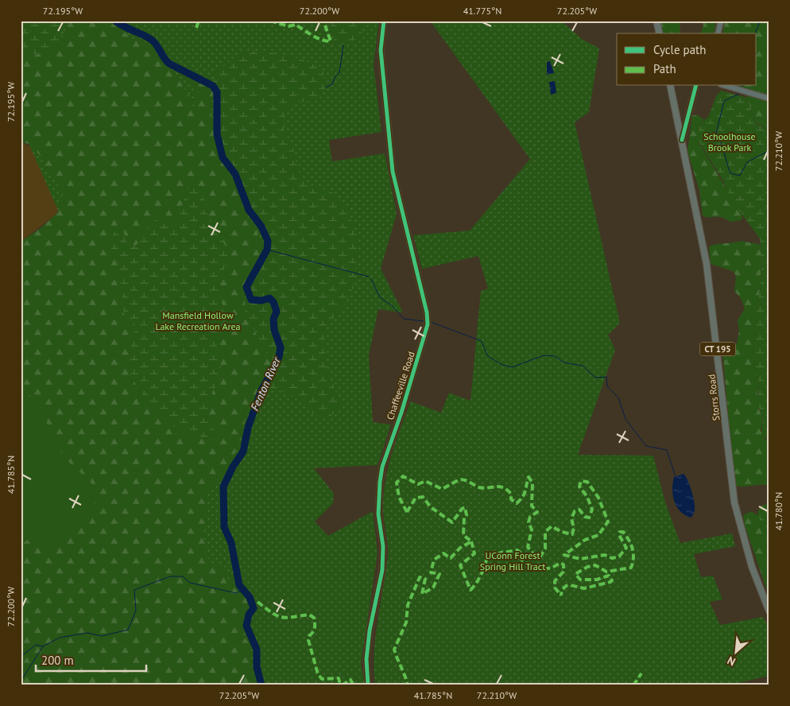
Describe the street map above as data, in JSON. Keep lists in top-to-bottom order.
{
  "streets": {
    "main road": ["CT 195", "Storrs Road"],
    "street": ["Chaffeeville Road"]
  },
  "water": ["Fenton River"],
  "parks": ["Schoolhouse Brook Park", "Mansfield Hollow Lake Recreation Area", "UConn Forest Spring Hill Tract"],
  "legend": ["Cycle path", "Path"],
  "scale_bar": "200 m",
  "north": "bottom left",
  "coordinates": [
    "72.195°W",
    "72.200°W",
    "41.775°N",
    "72.205°W",
    "72.210°W",
    "41.785°N",
    "41.780°N"
  ]
}
